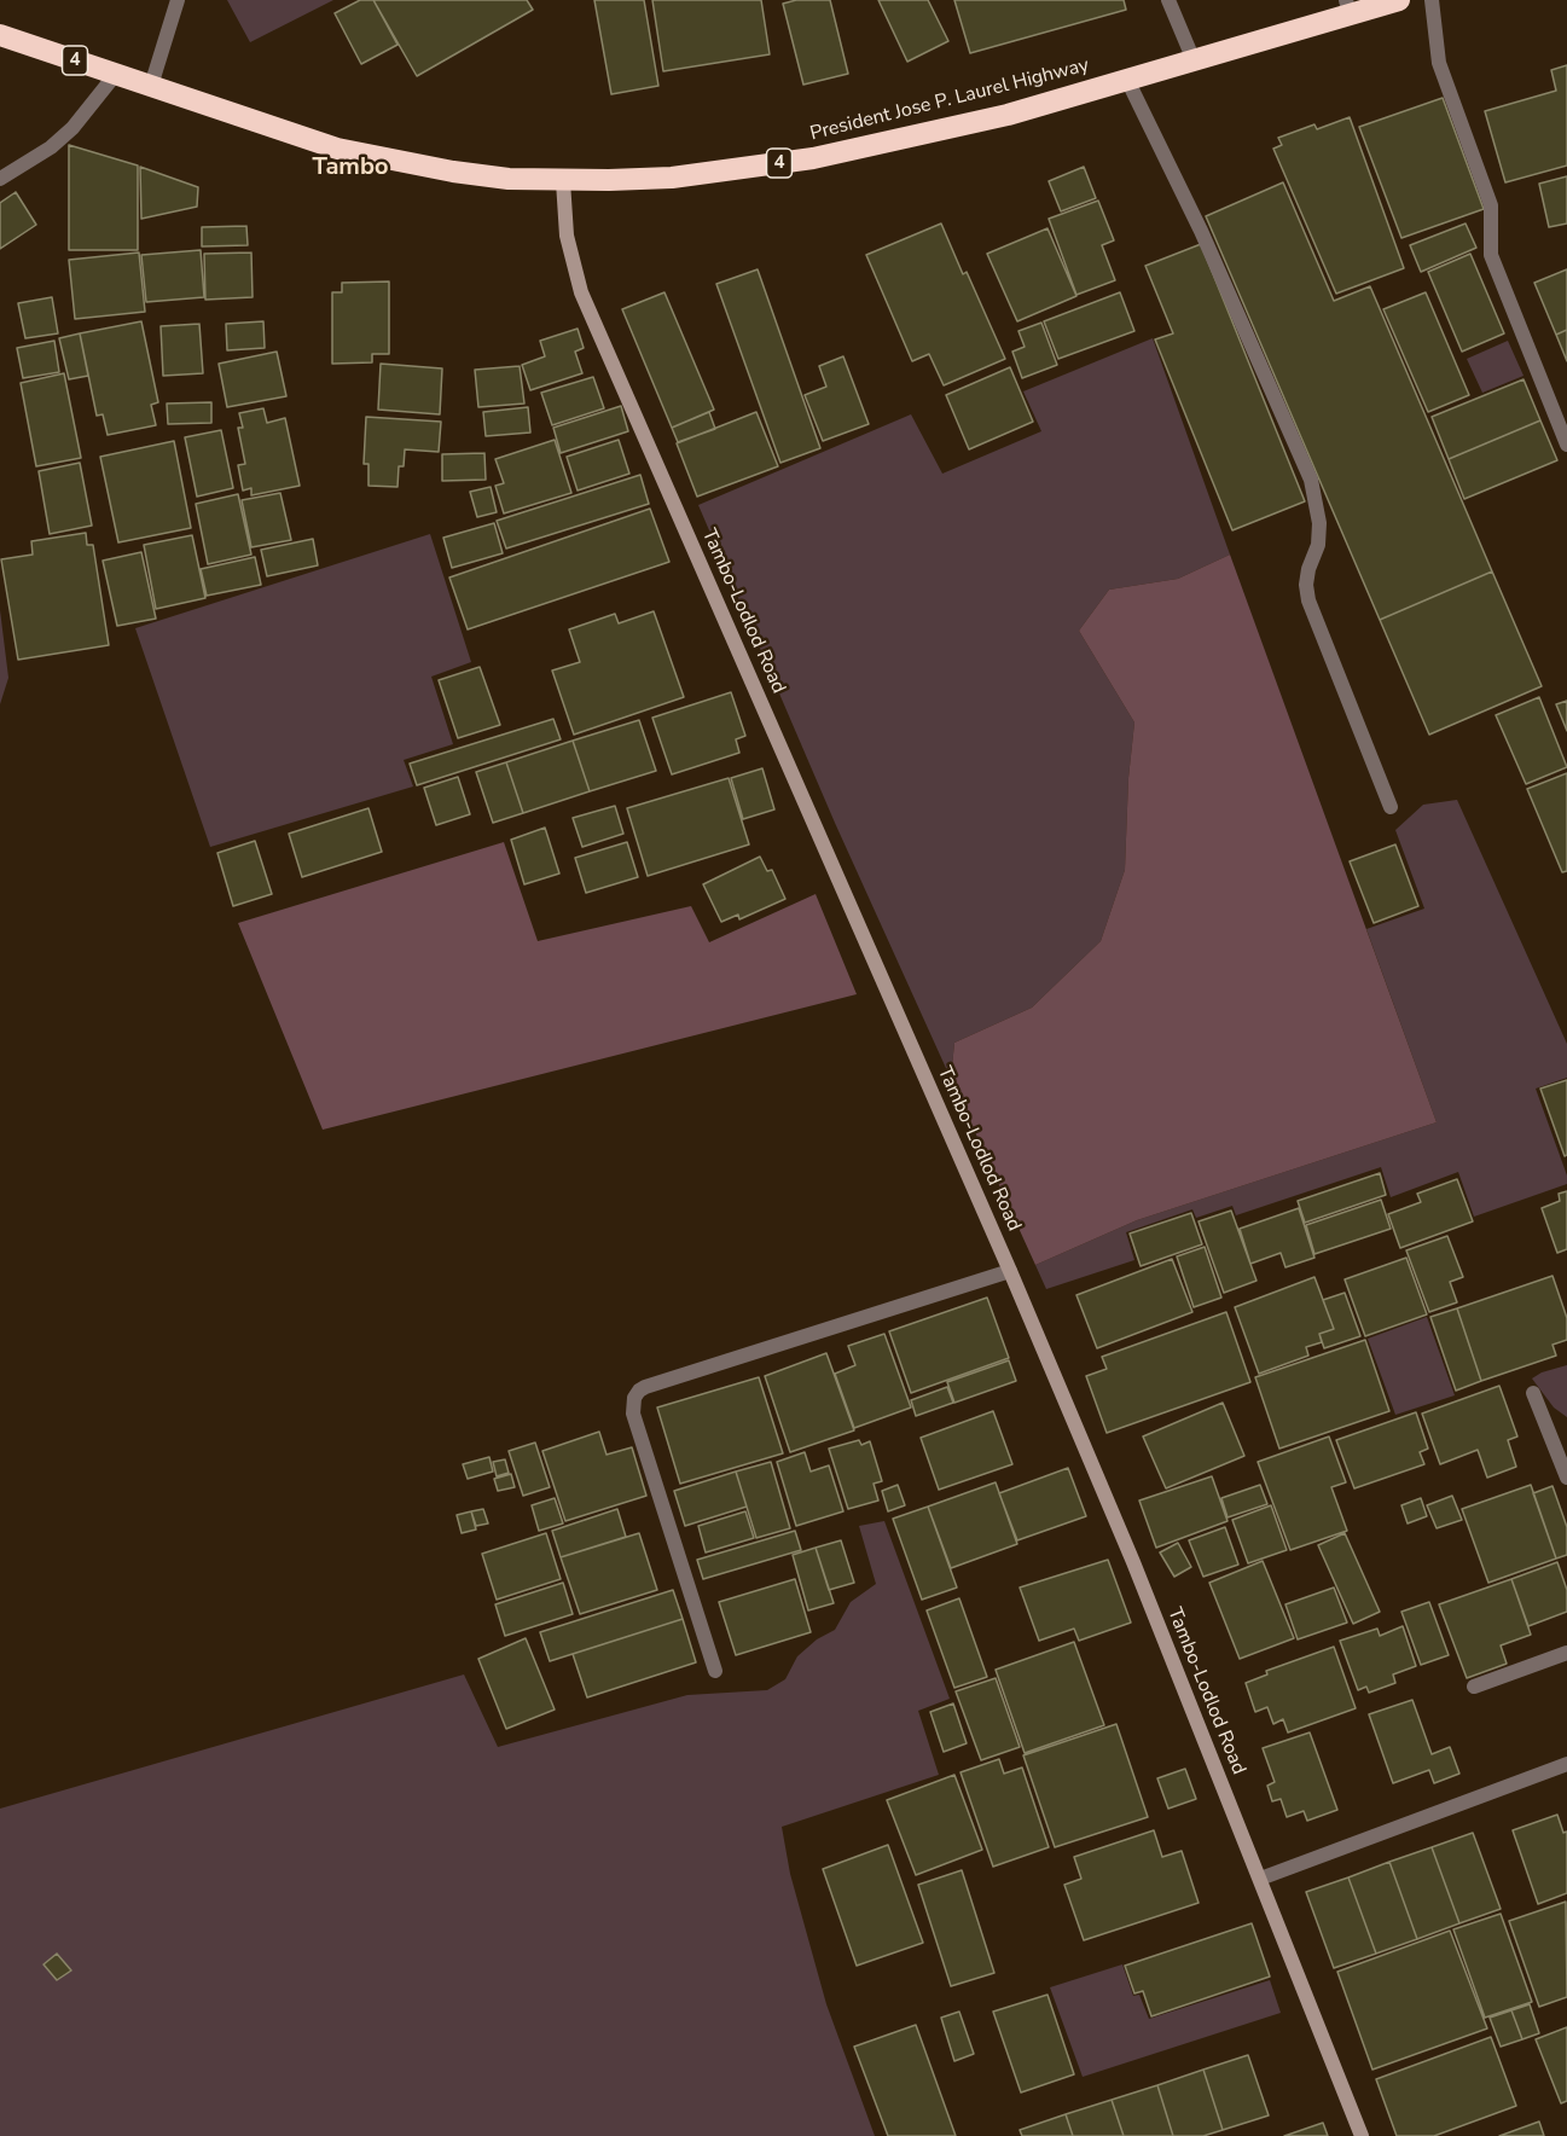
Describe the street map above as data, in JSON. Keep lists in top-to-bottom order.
{
  "streets": {
    "highway": ["4", "President Jose P. Laurel Highway"],
    "street": ["Tambo-Lodlod Road"]
  },
  "crossings": [
    ["President Jose P. Laurel Highway", "Tambo-Lodlod Road"]
  ],
  "districts": ["Tambo"]
}
